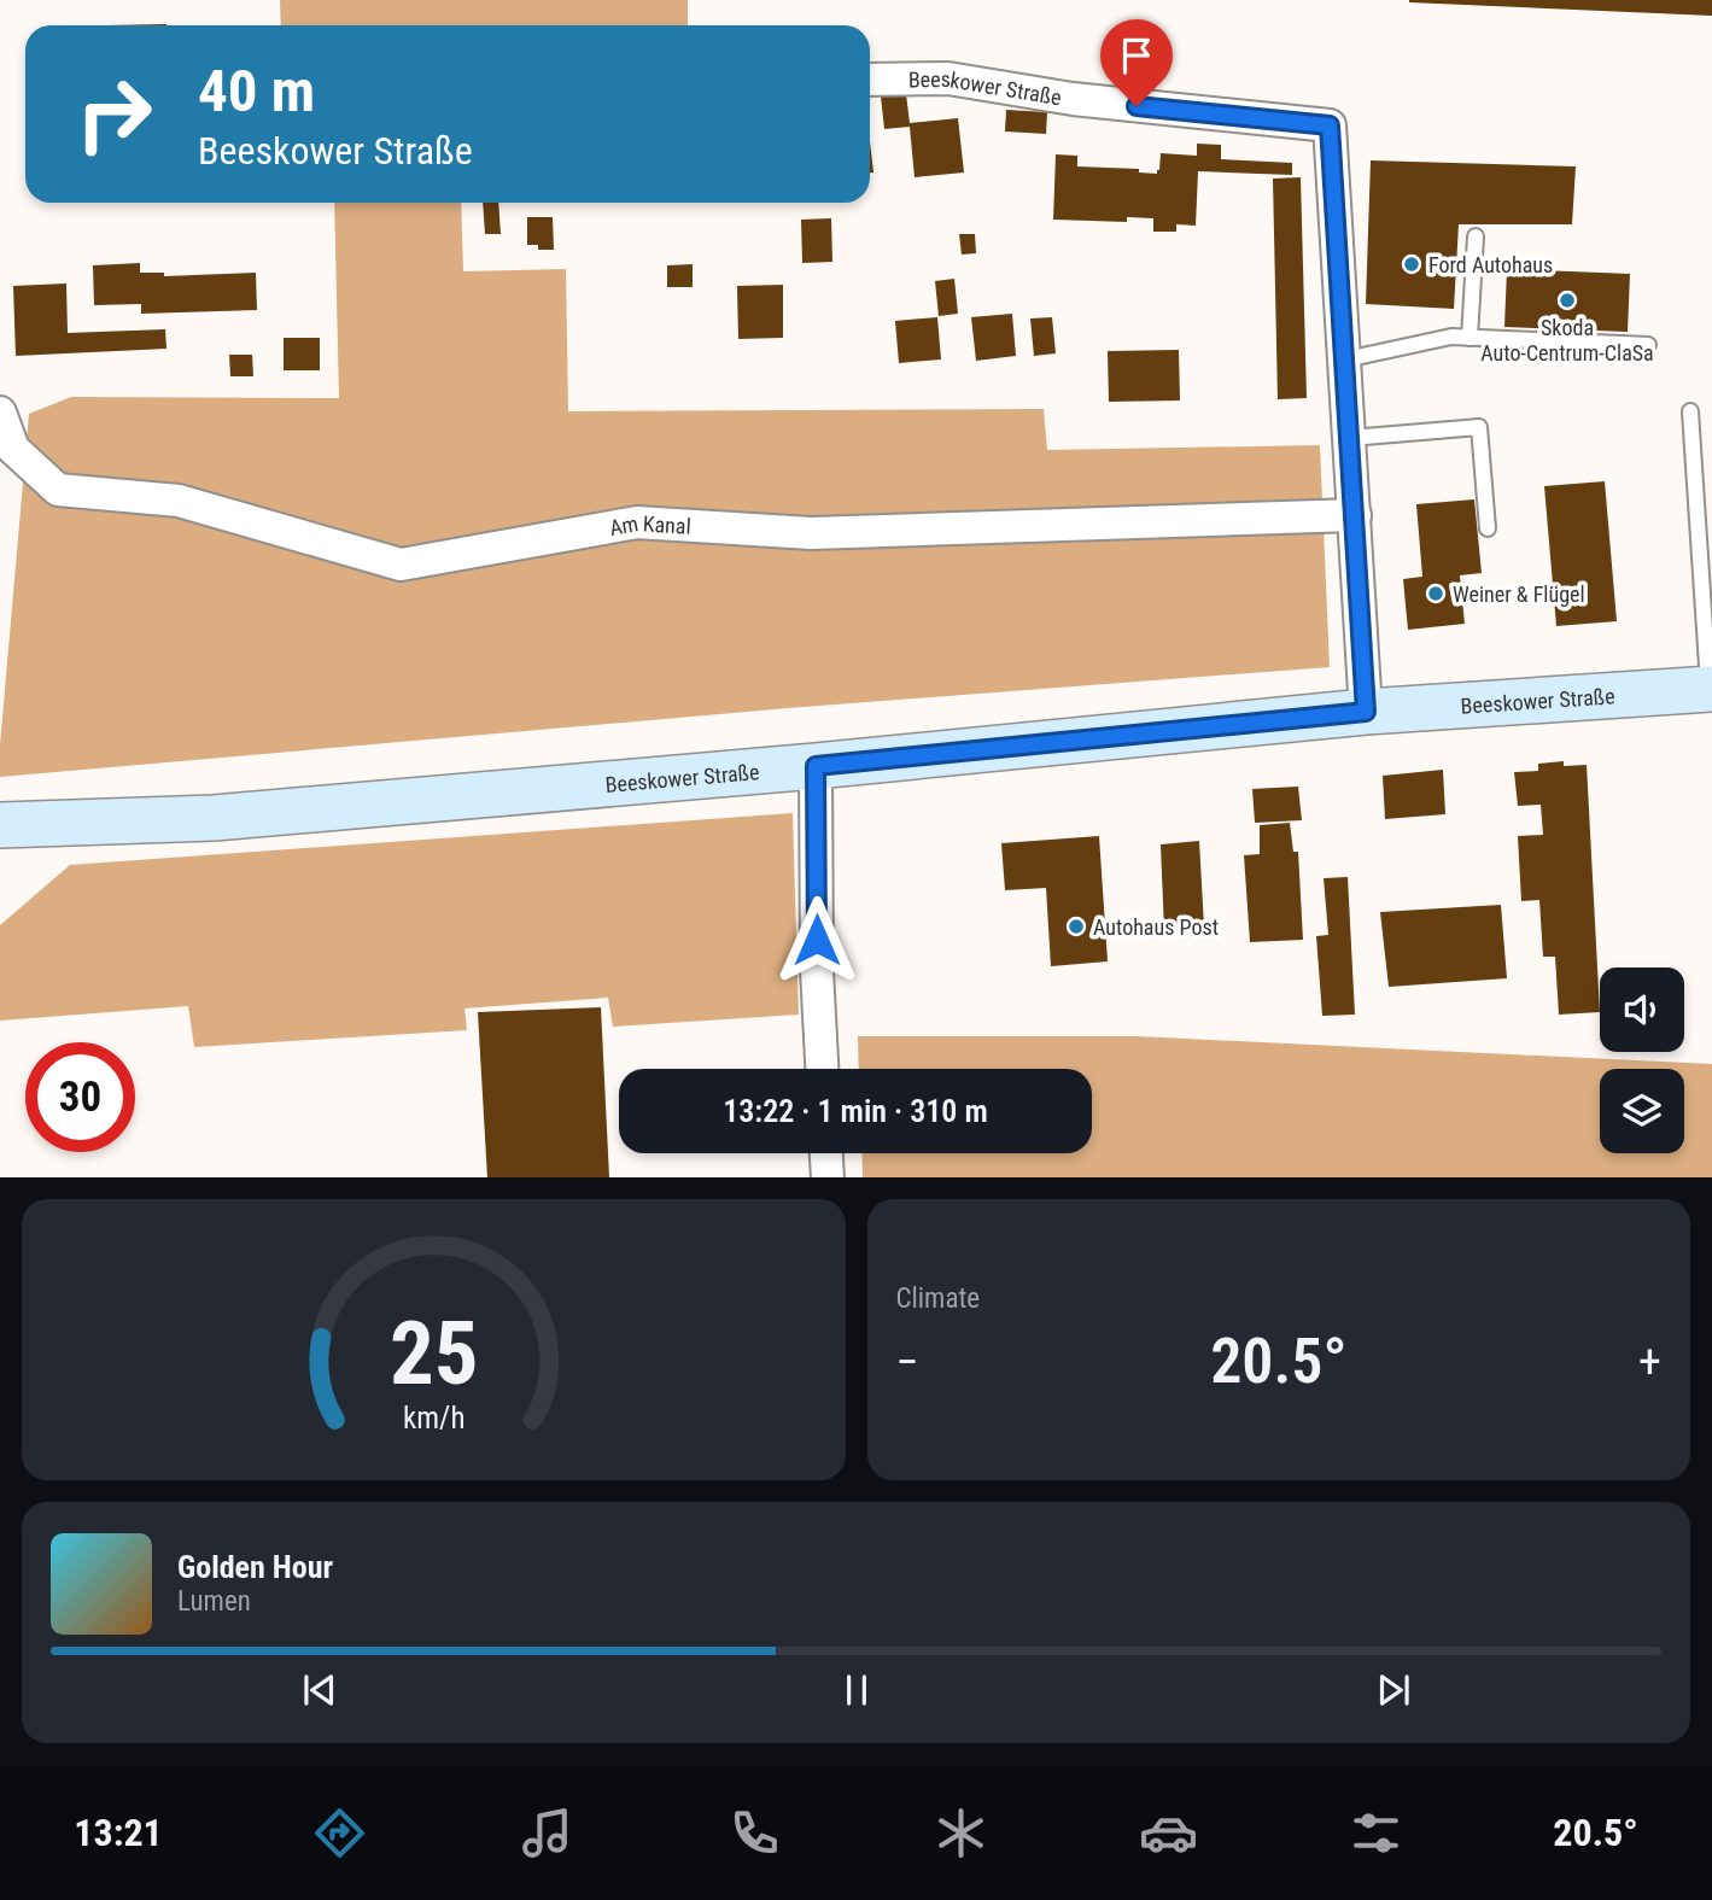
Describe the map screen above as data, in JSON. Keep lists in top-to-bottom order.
{
  "streets": {
    "street": ["Beeskower Straße", "Am Kanal"]
  },
  "crossings": [
    ["Beeskower Straße", "Am Kanal"]
  ],
  "places": [
    "Ford Autohaus",
    "Skoda Auto-Centrum-ClaSa",
    "Weiner & Flügel",
    "Autohaus Post"
  ],
  "page": {
    "turn": ["40 m", "Beeskower Straße"],
    "limit": "30",
    "trip": "13:22 · 1 min · 310 m",
    "tile": "Climate",
    "heat": ["−", "20.5°", "+"],
    "song": ["Golden Hour", "Lumen"],
    "tabs": ["13:21", "20.5°"],
    "gauge": ["25", "km/h"]
  }
}
